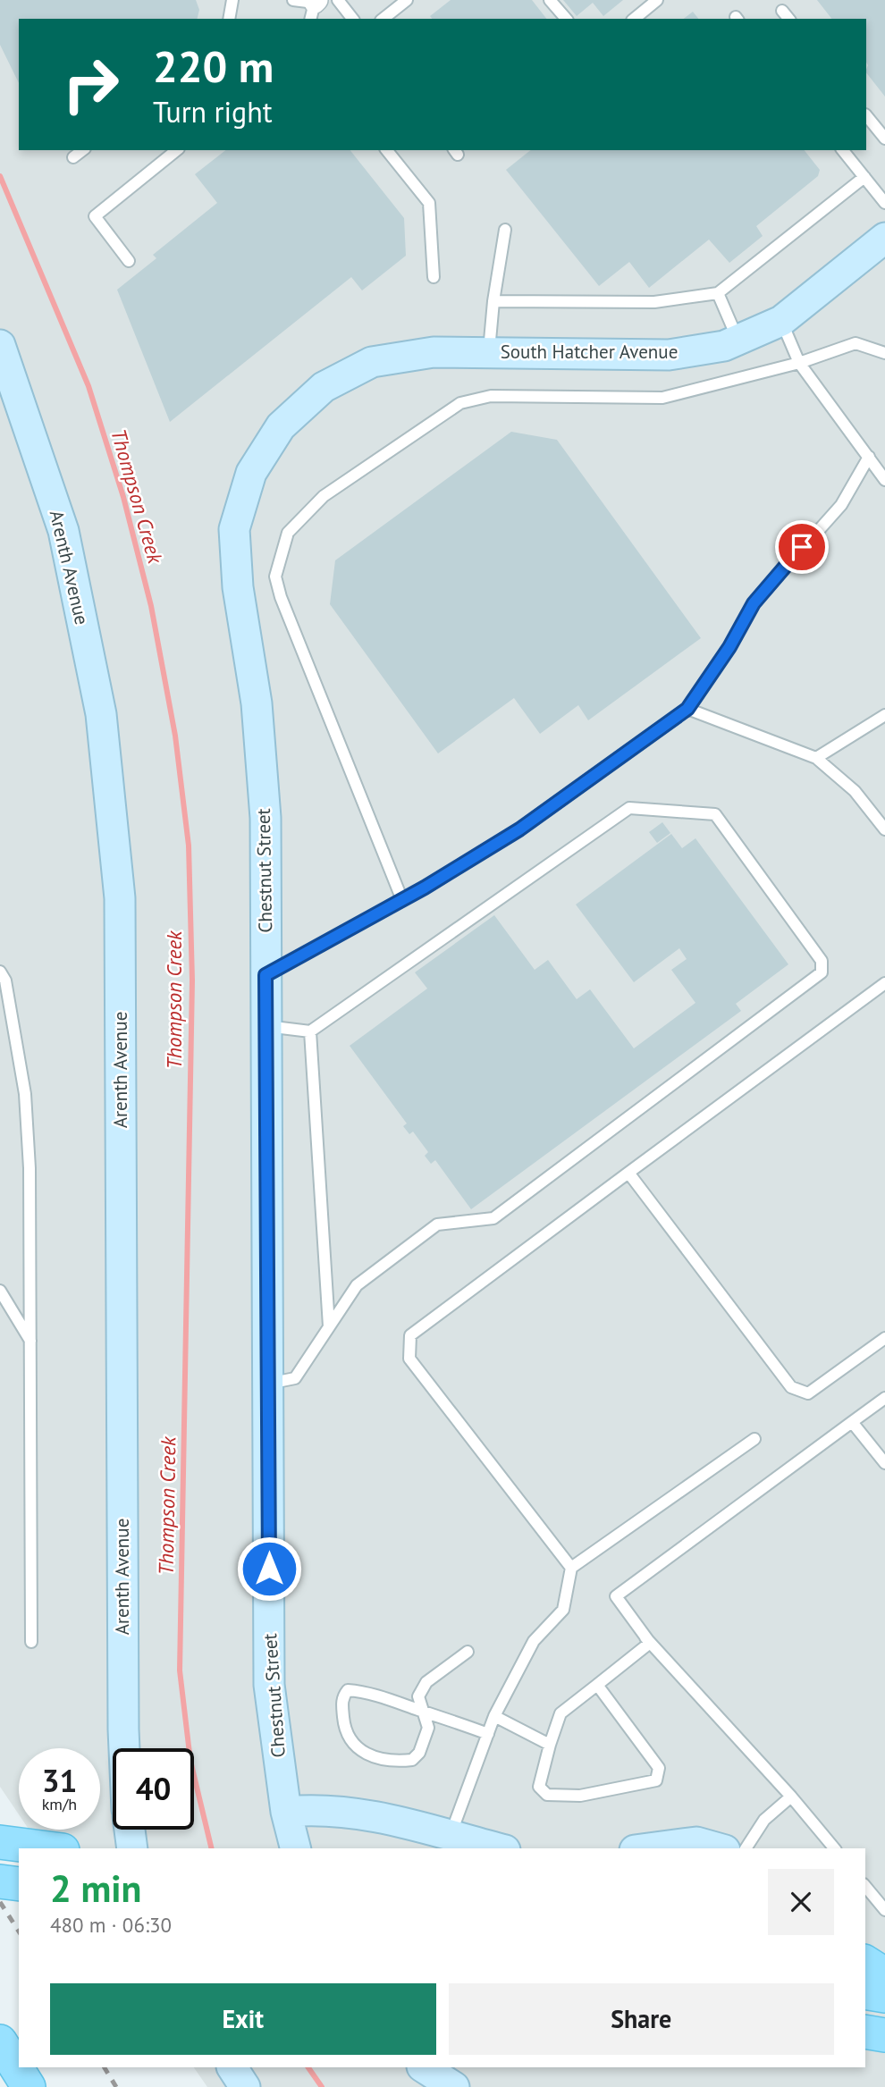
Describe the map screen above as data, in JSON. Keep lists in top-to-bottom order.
{
  "streets": {
    "street": ["South Hatcher Avenue", "Arenth Avenue", "Chestnut Street"]
  },
  "crossings": [
    ["South Hatcher Avenue", "Chestnut Street"]
  ],
  "water": ["Thompson Creek"],
  "page": {
    "turn": ["220 m", "Turn right"],
    "speed": "31 km/h",
    "limit": "40",
    "heading": ["2 min", "480 m · 06:30"],
    "buttons": ["Exit", "Share"]
  }
}
